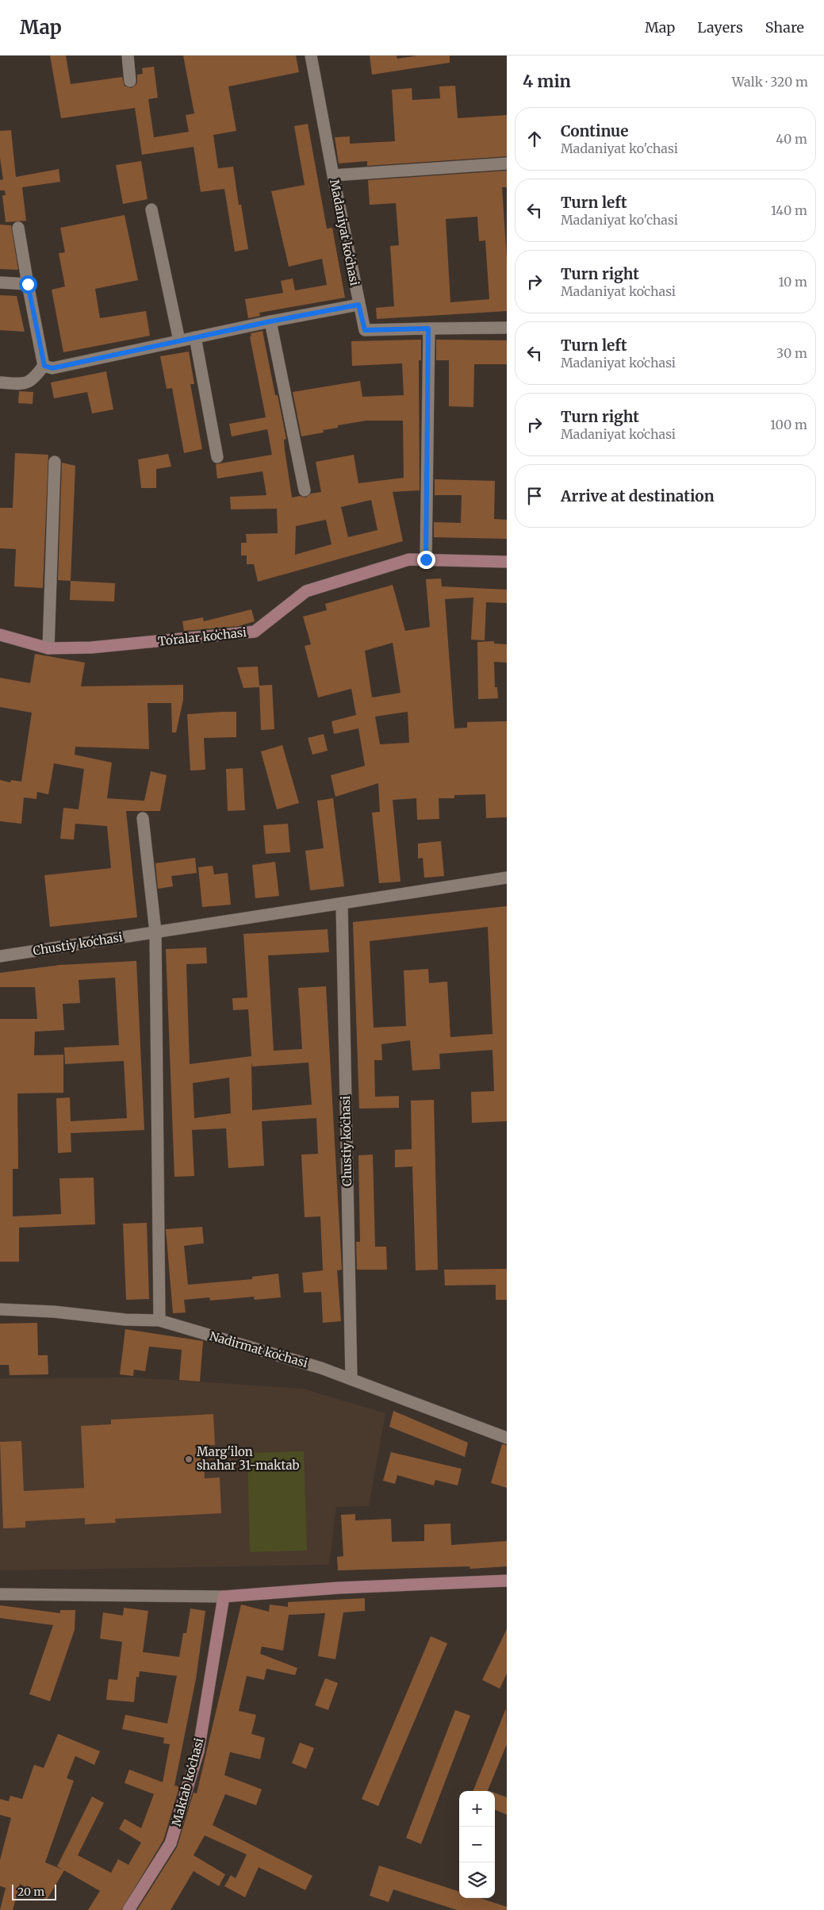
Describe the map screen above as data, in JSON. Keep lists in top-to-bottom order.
{
  "streets": {
    "street": [
      "Madaniyat koʻchasi",
      "Toʻralar koʻchasi",
      "Chustiy koʻchasi",
      "Nadirmat koʻchasi",
      "Maktab koʻchasi"
    ]
  },
  "crossings": [
    ["Chustiy koʻchasi", "Nadirmat koʻchasi"]
  ],
  "places": ["Marg'ilon shahar 31-maktab"],
  "scale_bar": "20 m",
  "page": {
    "header": "Map",
    "nav": ["Map", "Layers", "Share"],
    "heading": ["4 min", "Walk · 320 m"],
    "list": [
      ["Continue", "Madaniyat ko'chasi", "40 m"],
      ["Turn left", "Madaniyat ko'chasi", "140 m"],
      ["Turn right", "Madaniyat koʻchasi", "10 m"],
      ["Turn left", "Madaniyat koʻchasi", "30 m"],
      ["Turn right", "Madaniyat koʻchasi", "100 m"],
      "Arrive at destination"
    ],
    "map_buttons": ["+", "−"],
    "scale": "20 m"
  }
}
